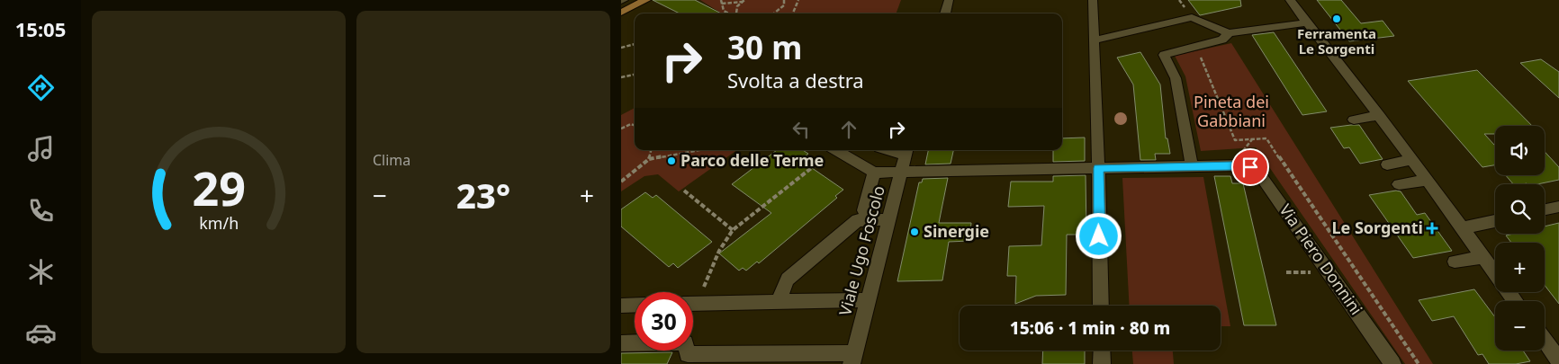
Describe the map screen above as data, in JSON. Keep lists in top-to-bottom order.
{
  "streets": {
    "street": ["Viale Ugo Foscolo", "Via Piero Donnini"]
  },
  "crossings": [
    ["Viale Ugo Foscolo", "Via Piero Donnini"]
  ],
  "parks": ["Pineta dei Gabbiani"],
  "places": {
    "other": ["Ferramenta Le Sorgenti", "Parco delle Terme", "Sinergie"],
    "health": ["Le Sorgenti"]
  },
  "page": {
    "tabs": "15:05",
    "tile": "Clima",
    "turn": ["30 m", "Svolta a destra"],
    "map_buttons": ["+", "−"],
    "heat": ["−", "23°", "+"],
    "limit": "30",
    "trip": "15:06 · 1 min · 80 m",
    "gauge": ["29", "km/h"]
  }
}
